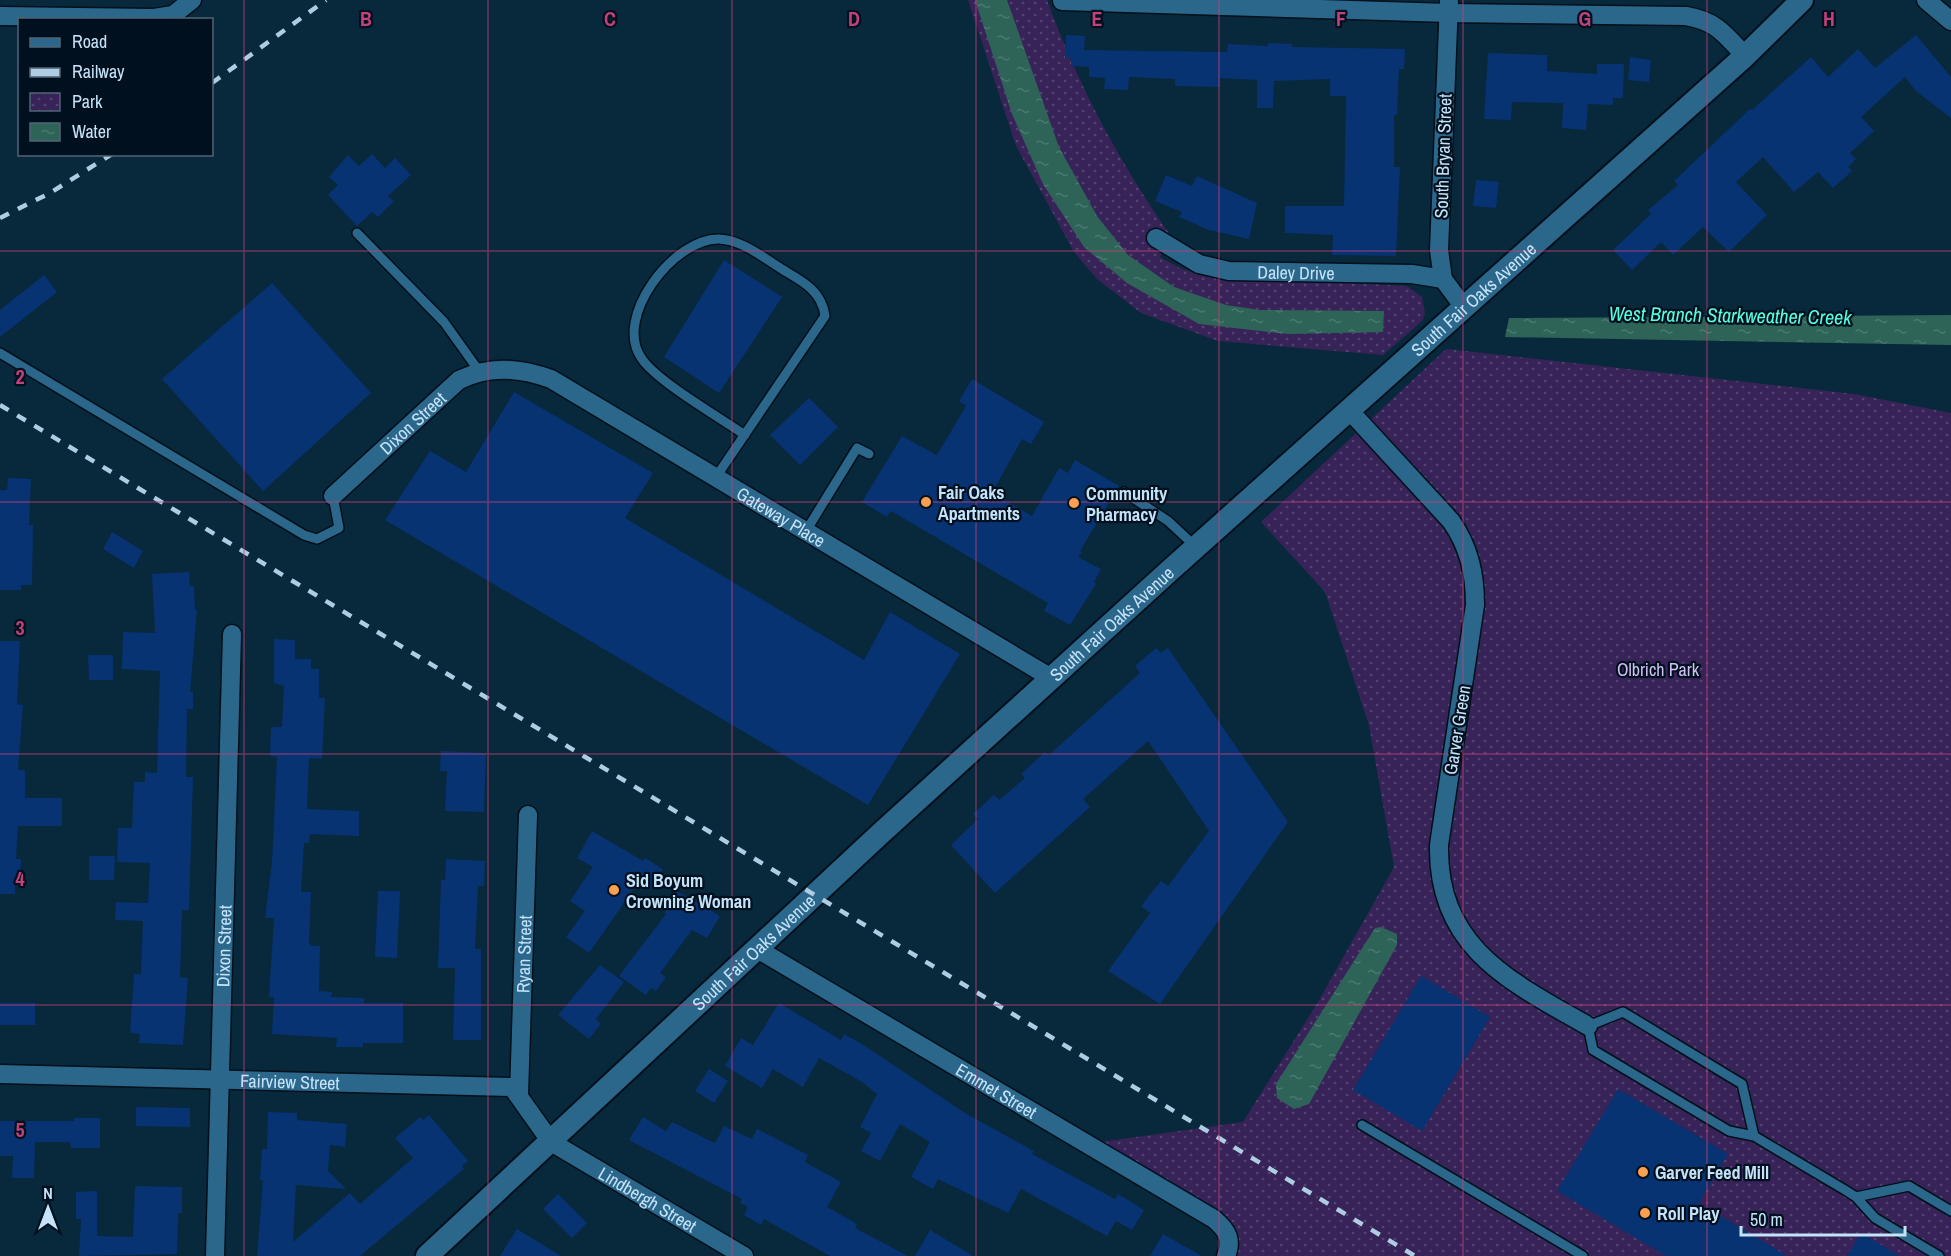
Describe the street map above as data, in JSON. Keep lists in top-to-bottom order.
{
  "streets": {
    "street": [
      "South Bryan Street",
      "Daley Drive",
      "South Fair Oaks Avenue",
      "Dixon Street",
      "Gateway Place",
      "Garver Green",
      "Ryan Street",
      "Fairview Street",
      "Emmet Street",
      "Lindbergh Street"
    ]
  },
  "crossings": [
    ["South Bryan Street", "Daley Drive"],
    ["South Fair Oaks Avenue", "Gateway Place"],
    ["South Fair Oaks Avenue", "Garver Green"],
    ["South Fair Oaks Avenue", "Emmet Street"],
    ["South Fair Oaks Avenue", "Lindbergh Street"],
    ["Dixon Street", "Gateway Place"],
    ["Dixon Street", "Fairview Street"],
    ["Ryan Street", "Fairview Street"]
  ],
  "water": ["West Branch Starkweather Creek"],
  "parks": ["Olbrich Park"],
  "places": [
    "Fair Oaks Apartments",
    "Community Pharmacy",
    "Sid Boyum Crowning Woman",
    "Garver Feed Mill",
    "Roll Play"
  ],
  "legend": [
    "Road",
    "Railway",
    "Park",
    "Water"
  ],
  "scale_bar": "50 m",
  "north": "top",
  "grid": {
    "columns": [
      "B",
      "C",
      "D",
      "E",
      "F",
      "G",
      "H"
    ],
    "rows": [
      "2",
      "3",
      "4",
      "5"
    ]
  }
}
